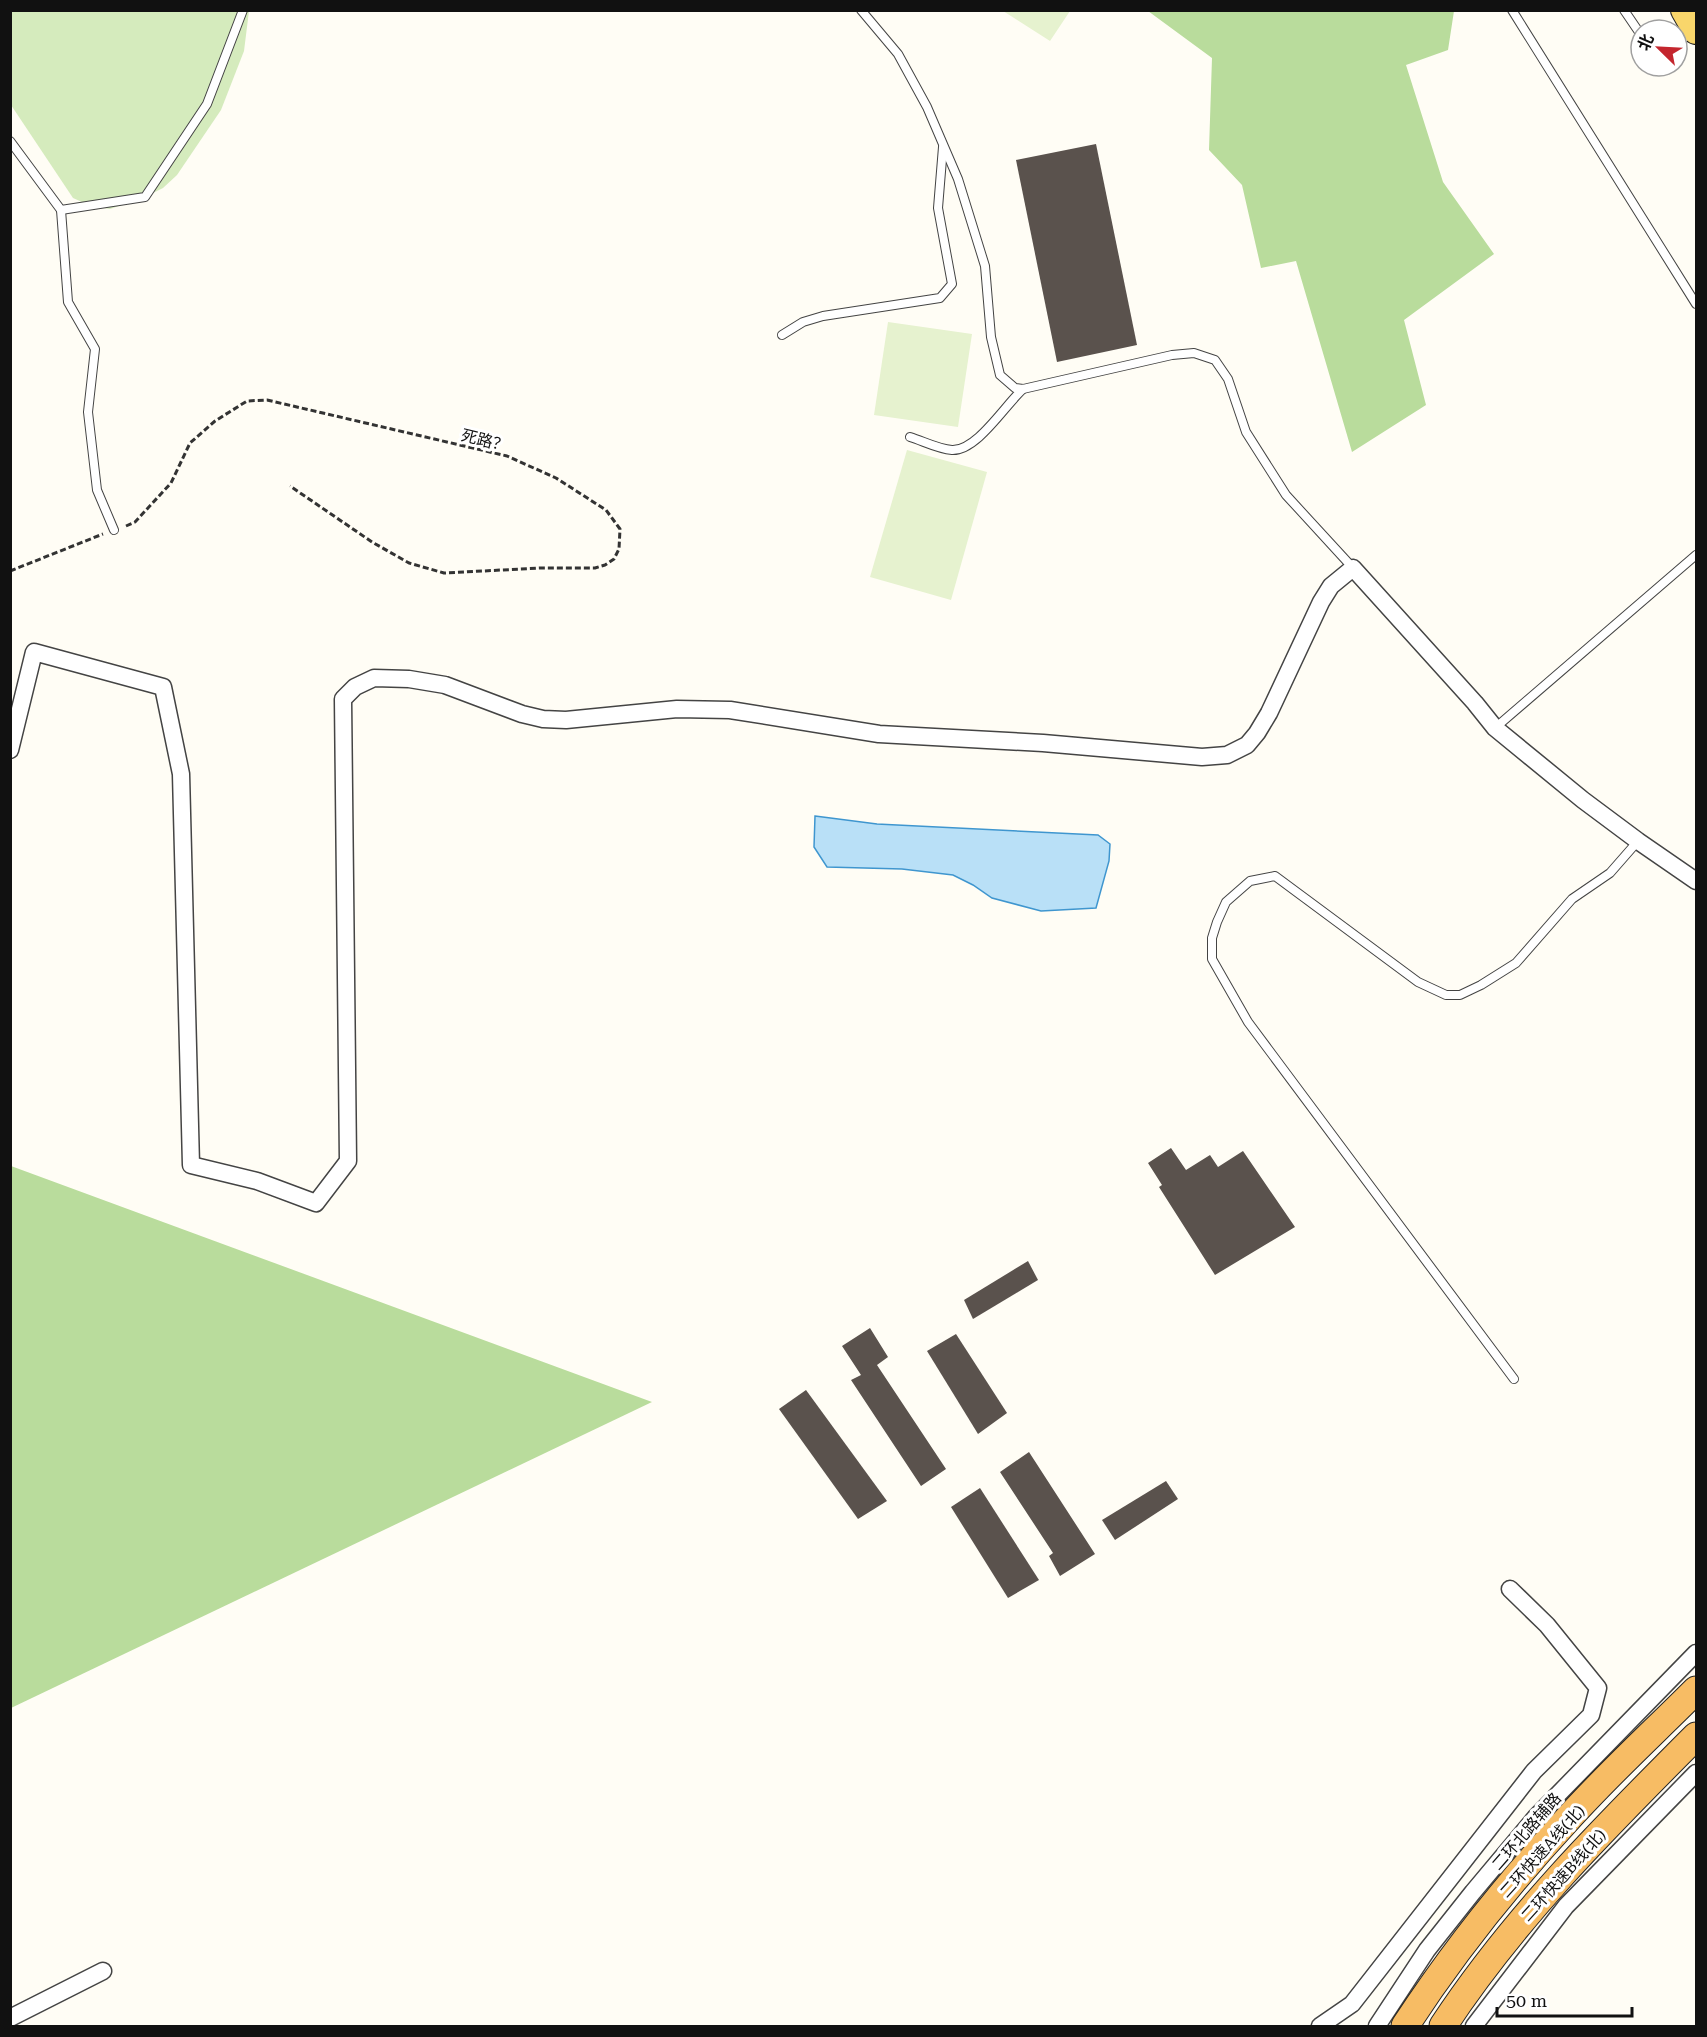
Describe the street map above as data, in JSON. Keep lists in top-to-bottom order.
{
  "streets": {
    "highway": ["二环快速A线(北)", "二环快速B线(北)"],
    "street": ["二环北路辅路"],
    "path": ["死路？"]
  },
  "scale_bar": "50 m",
  "north": "top left"
}
